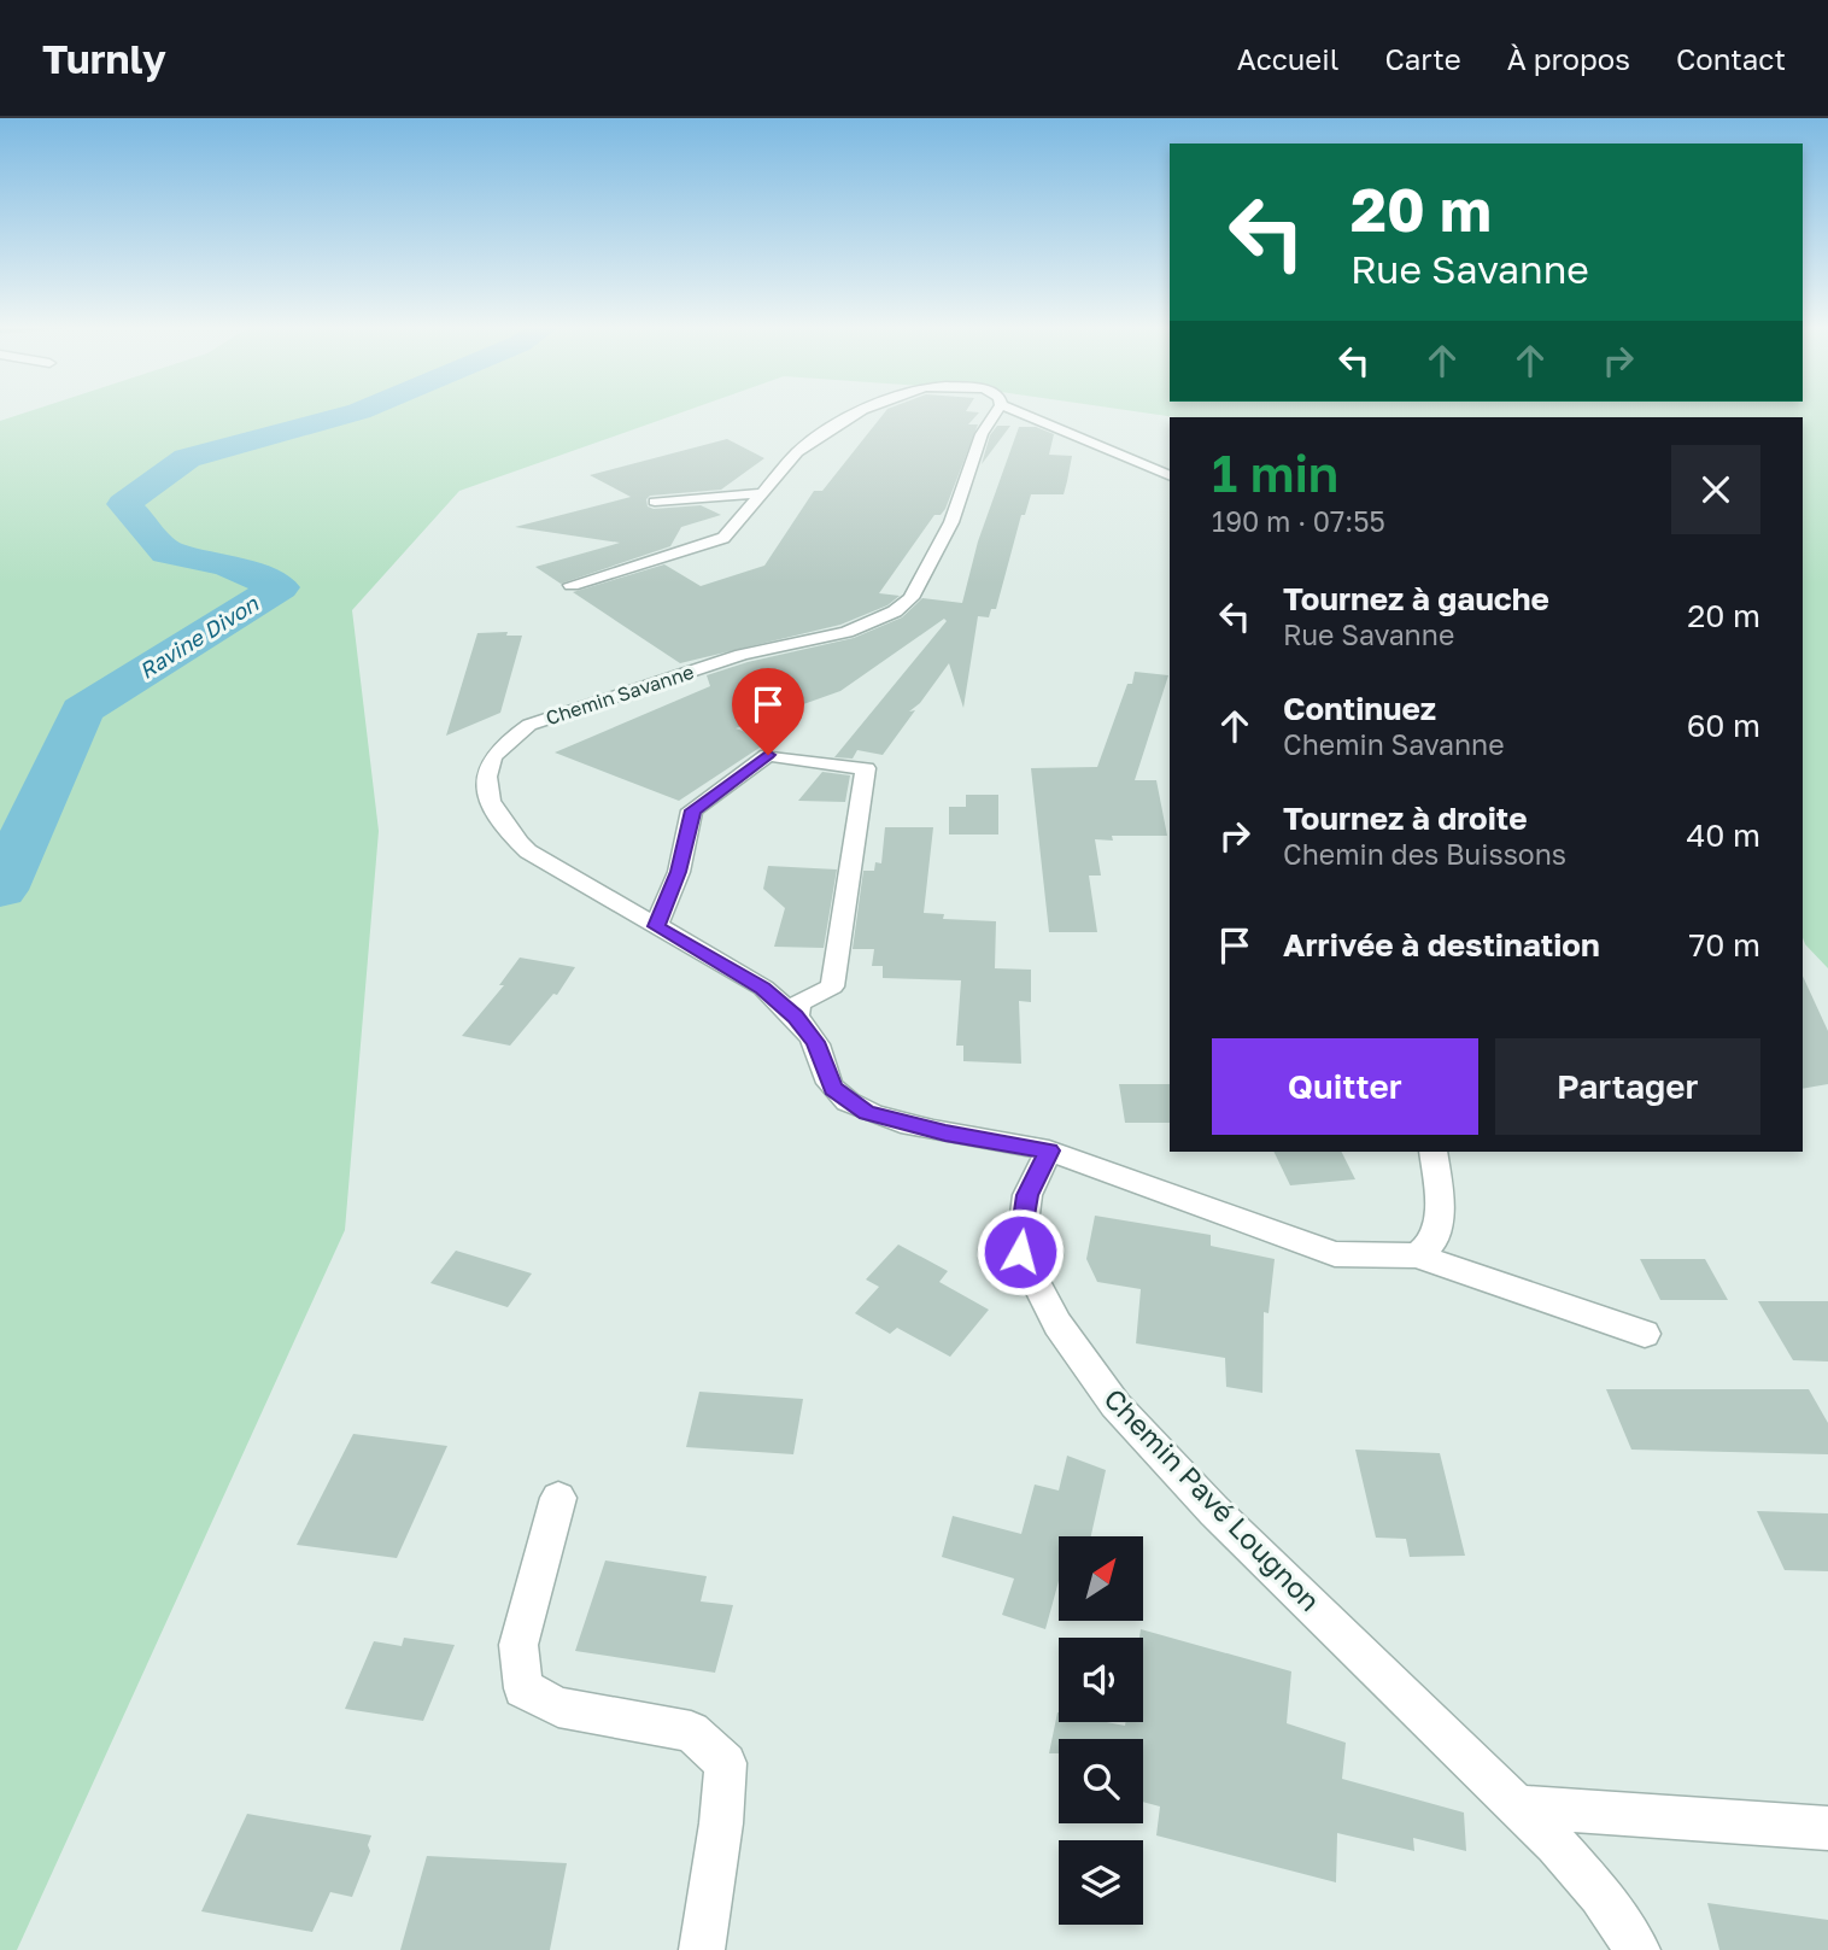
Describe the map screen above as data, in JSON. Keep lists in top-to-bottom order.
{
  "streets": {
    "street": ["Chemin Savanne", "Chemin Pavé Lougnon"]
  },
  "crossings": [
    ["Chemin Savanne", "Chemin Pavé Lougnon"]
  ],
  "water": ["Ravine Divon"],
  "north": "top right",
  "page": {
    "header": "Turnly",
    "nav": [
      "Accueil",
      "Carte",
      "À propos",
      "Contact"
    ],
    "turn": ["20 m", "Rue Savanne"],
    "heading": ["1 min", "190 m · 07:55"],
    "list": [
      {
        "name": "Tournez à gauche",
        "note": "Rue Savanne",
        "value": "20 m"
      },
      {
        "name": "Continuez",
        "note": "Chemin Savanne",
        "value": "60 m"
      },
      {
        "name": "Tournez à droite",
        "note": "Chemin des Buissons",
        "value": "40 m"
      },
      {
        "name": "Arrivée à destination",
        "value": "70 m"
      }
    ],
    "buttons": ["Quitter", "Partager"]
  }
}
